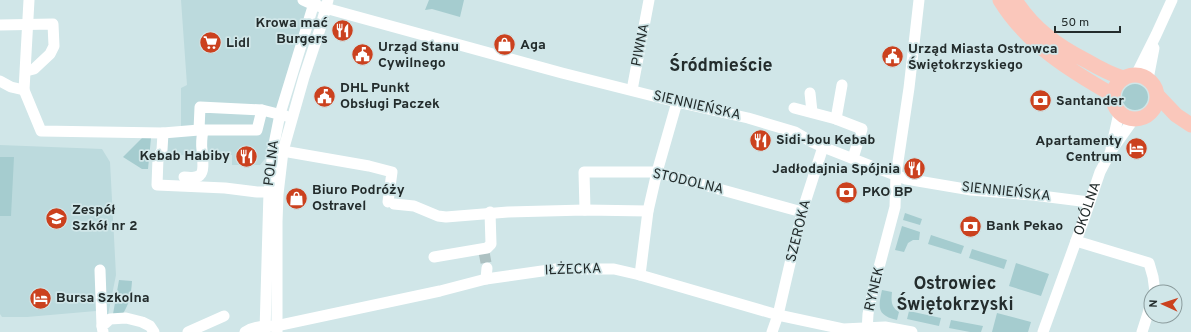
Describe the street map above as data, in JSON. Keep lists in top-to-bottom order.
{
  "streets": {
    "street": [
      "PIWNA",
      "SIENNIEŃSKA",
      "POLNA",
      "STODOLNA",
      "OKÓLNA",
      "SZEROKA",
      "IŁŻECKA",
      "RYNEK"
    ]
  },
  "crossings": [
    ["PIWNA", "SIENNIEŃSKA"],
    ["SIENNIEŃSKA", "POLNA"],
    ["SIENNIEŃSKA", "OKÓLNA"],
    ["SIENNIEŃSKA", "SZEROKA"],
    ["SIENNIEŃSKA", "RYNEK"],
    ["POLNA", "IŁŻECKA"],
    ["STODOLNA", "SZEROKA"],
    ["SZEROKA", "IŁŻECKA"],
    ["IŁŻECKA", "RYNEK"]
  ],
  "districts": ["Śródmieście", "Ostrowiec Świętokrzyski"],
  "places": {
    "restaurant": [
      "Krowa mać Burgers",
      "Sidi-bou Kebab",
      "Kebab Habiby",
      "Jadłodajnia Spójnia"
    ],
    "supermarket": ["Lidl"],
    "shop": ["Aga", "Biuro Podróży Ostravel"],
    "public building": ["Urząd Stanu Cywilnego", "Urząd Miasta Ostrowca Świętokrzyskiego", "DHL Punkt Obsługi Paczek"],
    "bank": ["Santander", "PKO BP", "Bank Pekao"],
    "hotel": ["Apartamenty Centrum", "Bursa Szkolna"],
    "school or university": ["Zespół Szkół nr 2"]
  },
  "scale_bar": "50 m",
  "north": "left"
}
